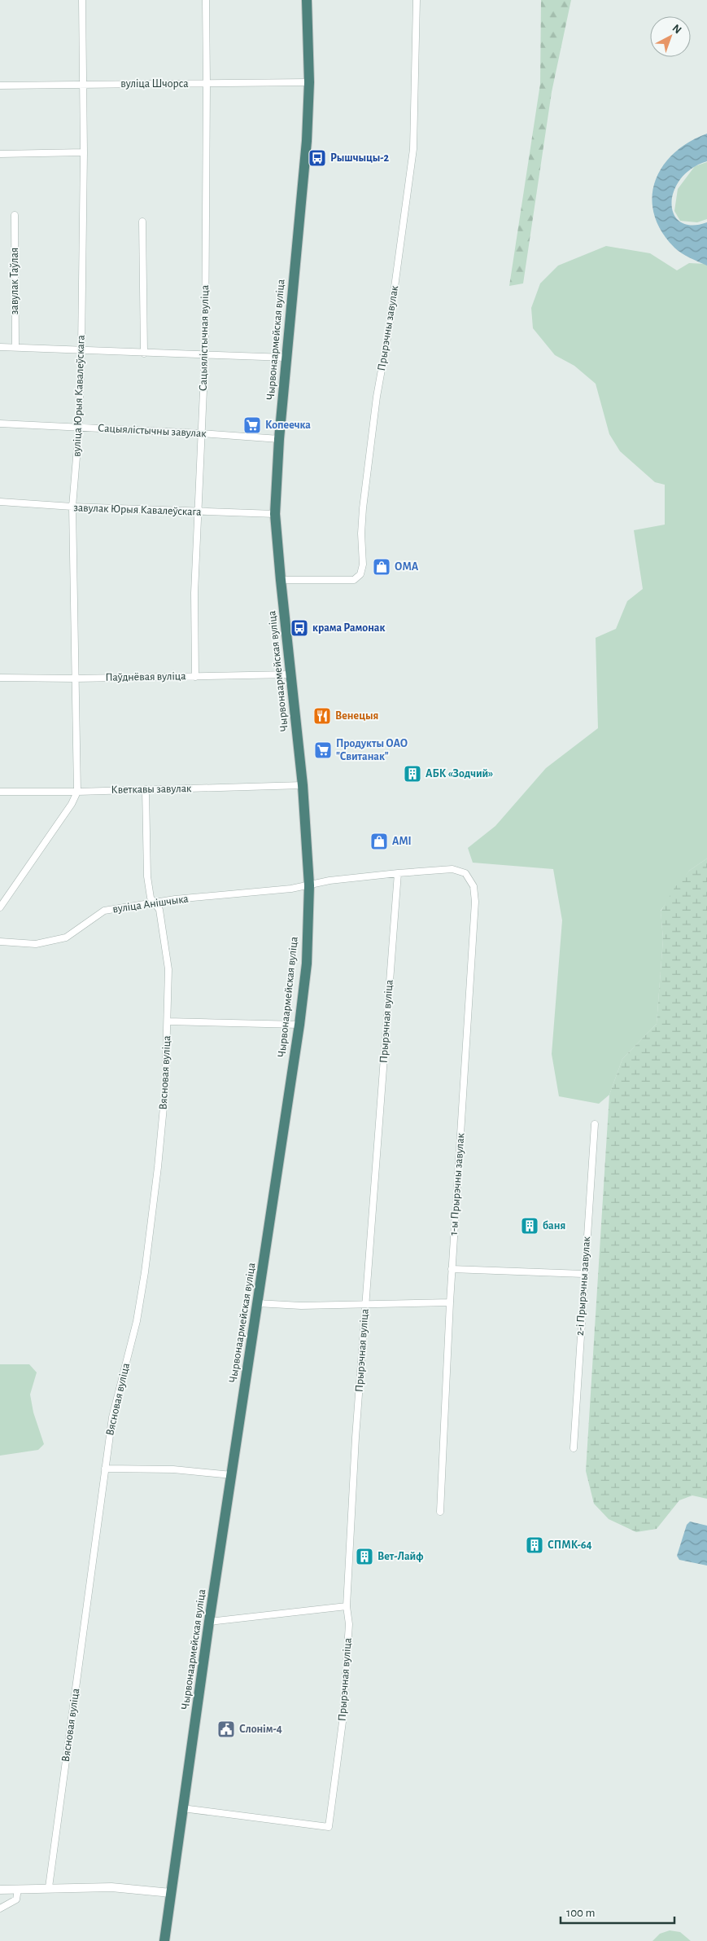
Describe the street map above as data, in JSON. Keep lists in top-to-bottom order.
{
  "streets": {
    "highway": ["Чырвонаармейская вуліца"],
    "street": [
      "вуліца Шчорса",
      "завулак Таўлая",
      "Прырэчны завулак",
      "Сацыялістычная вуліца",
      "вуліца Юрыя Кавалеўскага",
      "Сацыялістычны завулак",
      "завулак Юрыя Кавалеўскага",
      "Паўднёвая вуліца",
      "Кветкавы завулак",
      "вуліца Анішчыка",
      "Прырэчная вуліца",
      "Вясновая вуліца",
      "1-ы Прырэчны завулак",
      "2-і Прырэчны завулак"
    ]
  },
  "crossings": [
    ["вуліца Шчорса", "Сацыялістычная вуліца"],
    ["вуліца Шчорса", "Чырвонаармейская вуліца"],
    ["вуліца Шчорса", "вуліца Юрыя Кавалеўскага"],
    ["Прырэчны завулак", "Чырвонаармейская вуліца"],
    ["Сацыялістычная вуліца", "Сацыялістычны завулак"],
    ["Сацыялістычная вуліца", "завулак Юрыя Кавалеўскага"],
    ["Сацыялістычная вуліца", "Паўднёвая вуліца"],
    ["Чырвонаармейская вуліца", "Сацыялістычны завулак"],
    ["Чырвонаармейская вуліца", "завулак Юрыя Кавалеўскага"],
    ["Чырвонаармейская вуліца", "Паўднёвая вуліца"],
    ["Чырвонаармейская вуліца", "Кветкавы завулак"],
    ["Чырвонаармейская вуліца", "вуліца Анішчыка"],
    ["Чырвонаармейская вуліца", "Прырэчная вуліца"],
    ["вуліца Юрыя Кавалеўскага", "Сацыялістычны завулак"],
    ["вуліца Юрыя Кавалеўскага", "завулак Юрыя Кавалеўскага"],
    ["вуліца Юрыя Кавалеўскага", "Паўднёвая вуліца"],
    ["вуліца Юрыя Кавалеўскага", "Кветкавы завулак"],
    ["Кветкавы завулак", "Вясновая вуліца"],
    ["вуліца Анішчыка", "Прырэчная вуліца"],
    ["вуліца Анішчыка", "Вясновая вуліца"],
    ["вуліца Анішчыка", "1-ы Прырэчны завулак"]
  ],
  "places": {
    "bus stop": ["Рышчыцы-2", "крама Рамонак"],
    "supermarket": ["Копеечка", "Продукты ОАО \"Свитанак\""],
    "shop": ["ОМА", "AMI"],
    "restaurant": ["Венецыя"],
    "building": [
      "АБК «Зодчий»",
      "баня",
      "СПМК-64",
      "Вет-Лайф"
    ],
    "public building": ["Слонім-4"]
  },
  "scale_bar": "100 m",
  "north": "top right"
}
